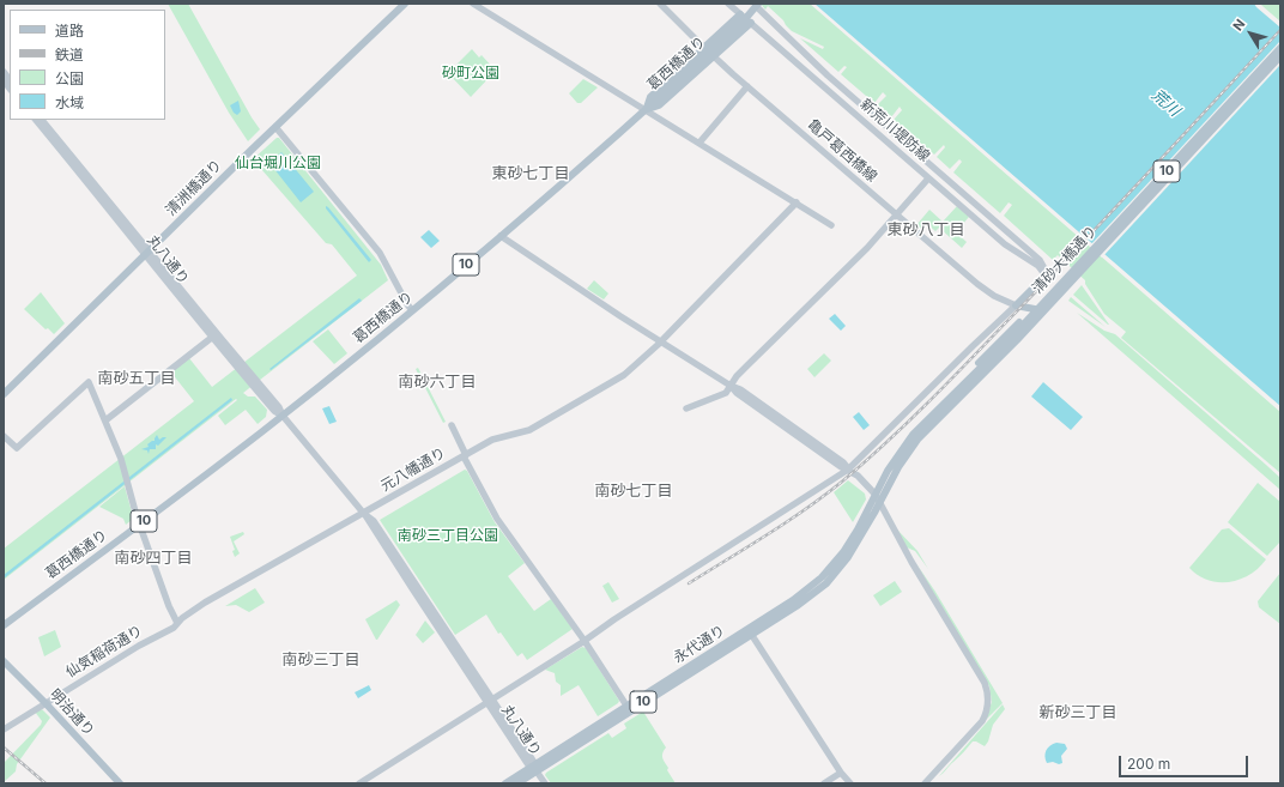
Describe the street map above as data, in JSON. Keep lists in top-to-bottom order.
{
  "streets": {
    "main road": [
      "葛西橋通り",
      "10",
      "清洲橋通り",
      "清砂大橋通り",
      "永代通り",
      "明治通り"
    ],
    "street": [
      "新荒川堤防線",
      "亀戸葛西橋線",
      "丸八通り",
      "元八幡通り",
      "仙気稲荷通り"
    ]
  },
  "crossings": [
    ["葛西橋通り", "新荒川堤防線"],
    ["葛西橋通り", "10"],
    ["葛西橋通り", "丸八通り"],
    ["新荒川堤防線", "10"],
    ["亀戸葛西橋線", "10"],
    ["清洲橋通り", "丸八通り"],
    ["丸八通り", "元八幡通り"],
    ["丸八通り", "永代通り"],
    ["清砂大橋通り", "永代通り"],
    ["元八幡通り", "仙気稲荷通り"],
    ["仙気稲荷通り", "明治通り"]
  ],
  "districts": [
    "東砂七丁目",
    "東砂八丁目",
    "南砂五丁目",
    "南砂六丁目",
    "南砂七丁目",
    "南砂四丁目",
    "南砂三丁目",
    "新砂三丁目"
  ],
  "water": ["荒川"],
  "parks": ["砂町公園", "仙台堀川公園", "南砂三丁目公園"],
  "legend": [
    "道路",
    "鉄道",
    "公園",
    "水域"
  ],
  "scale_bar": "200 m",
  "north": "top left"
}
